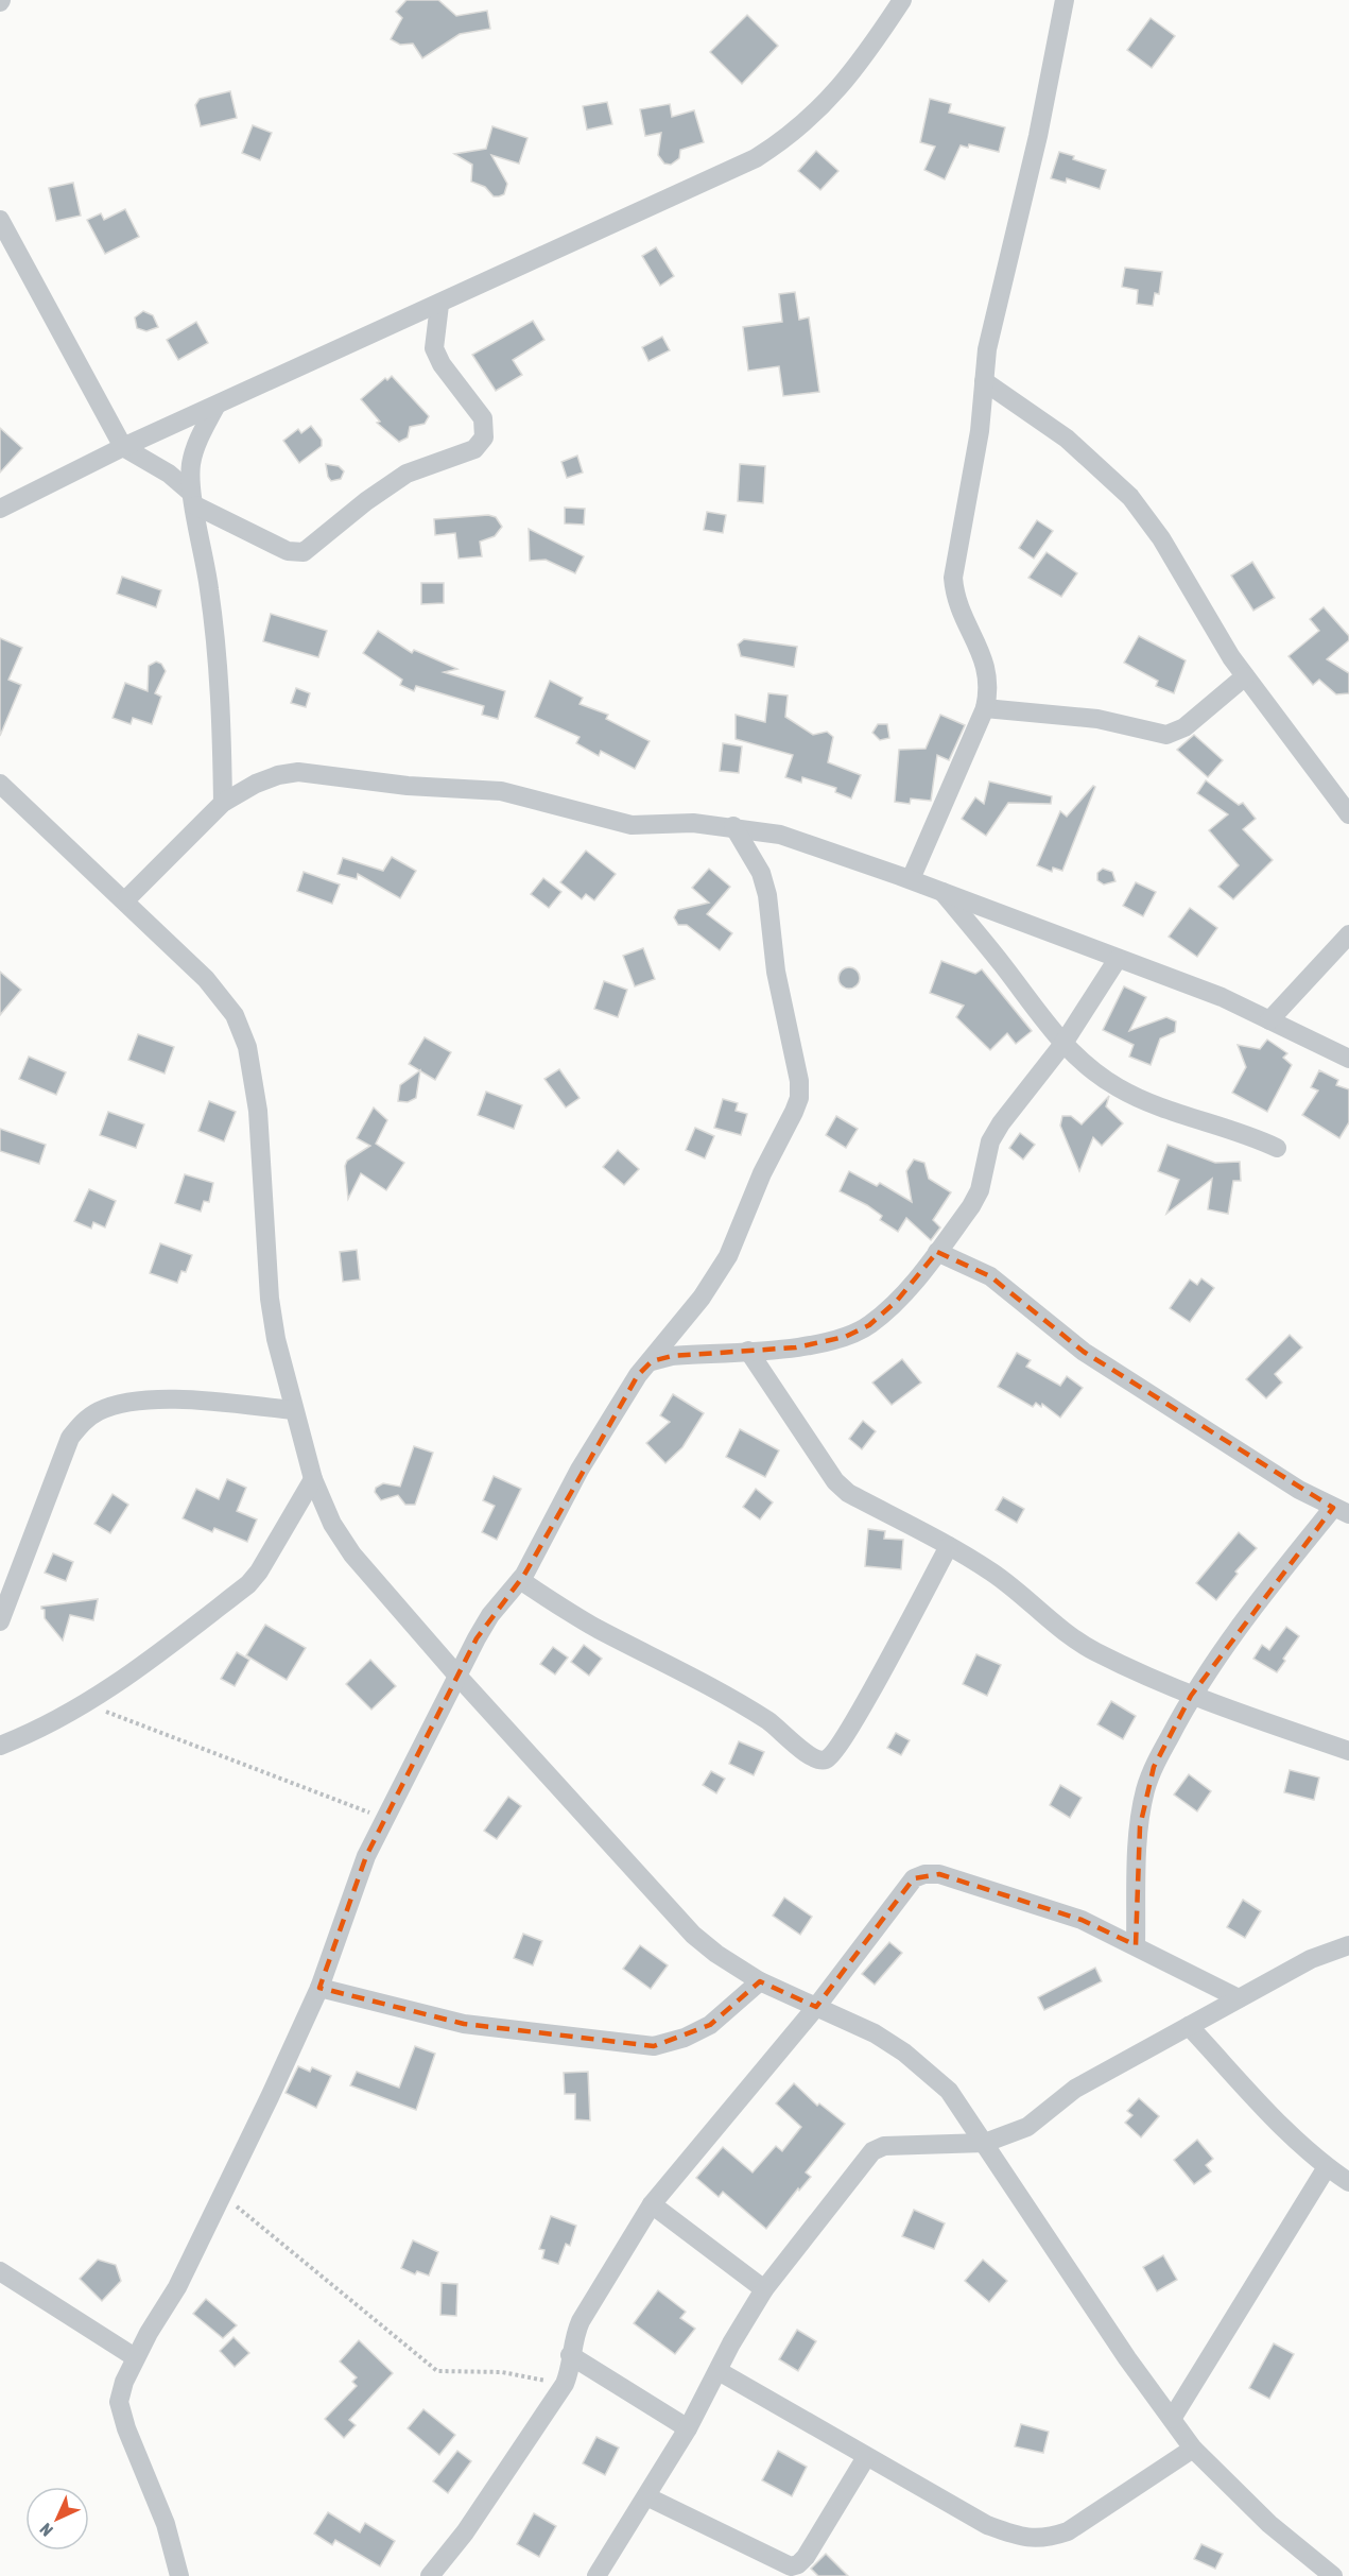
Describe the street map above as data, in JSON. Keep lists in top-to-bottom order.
{
  "north": "bottom left"
}
